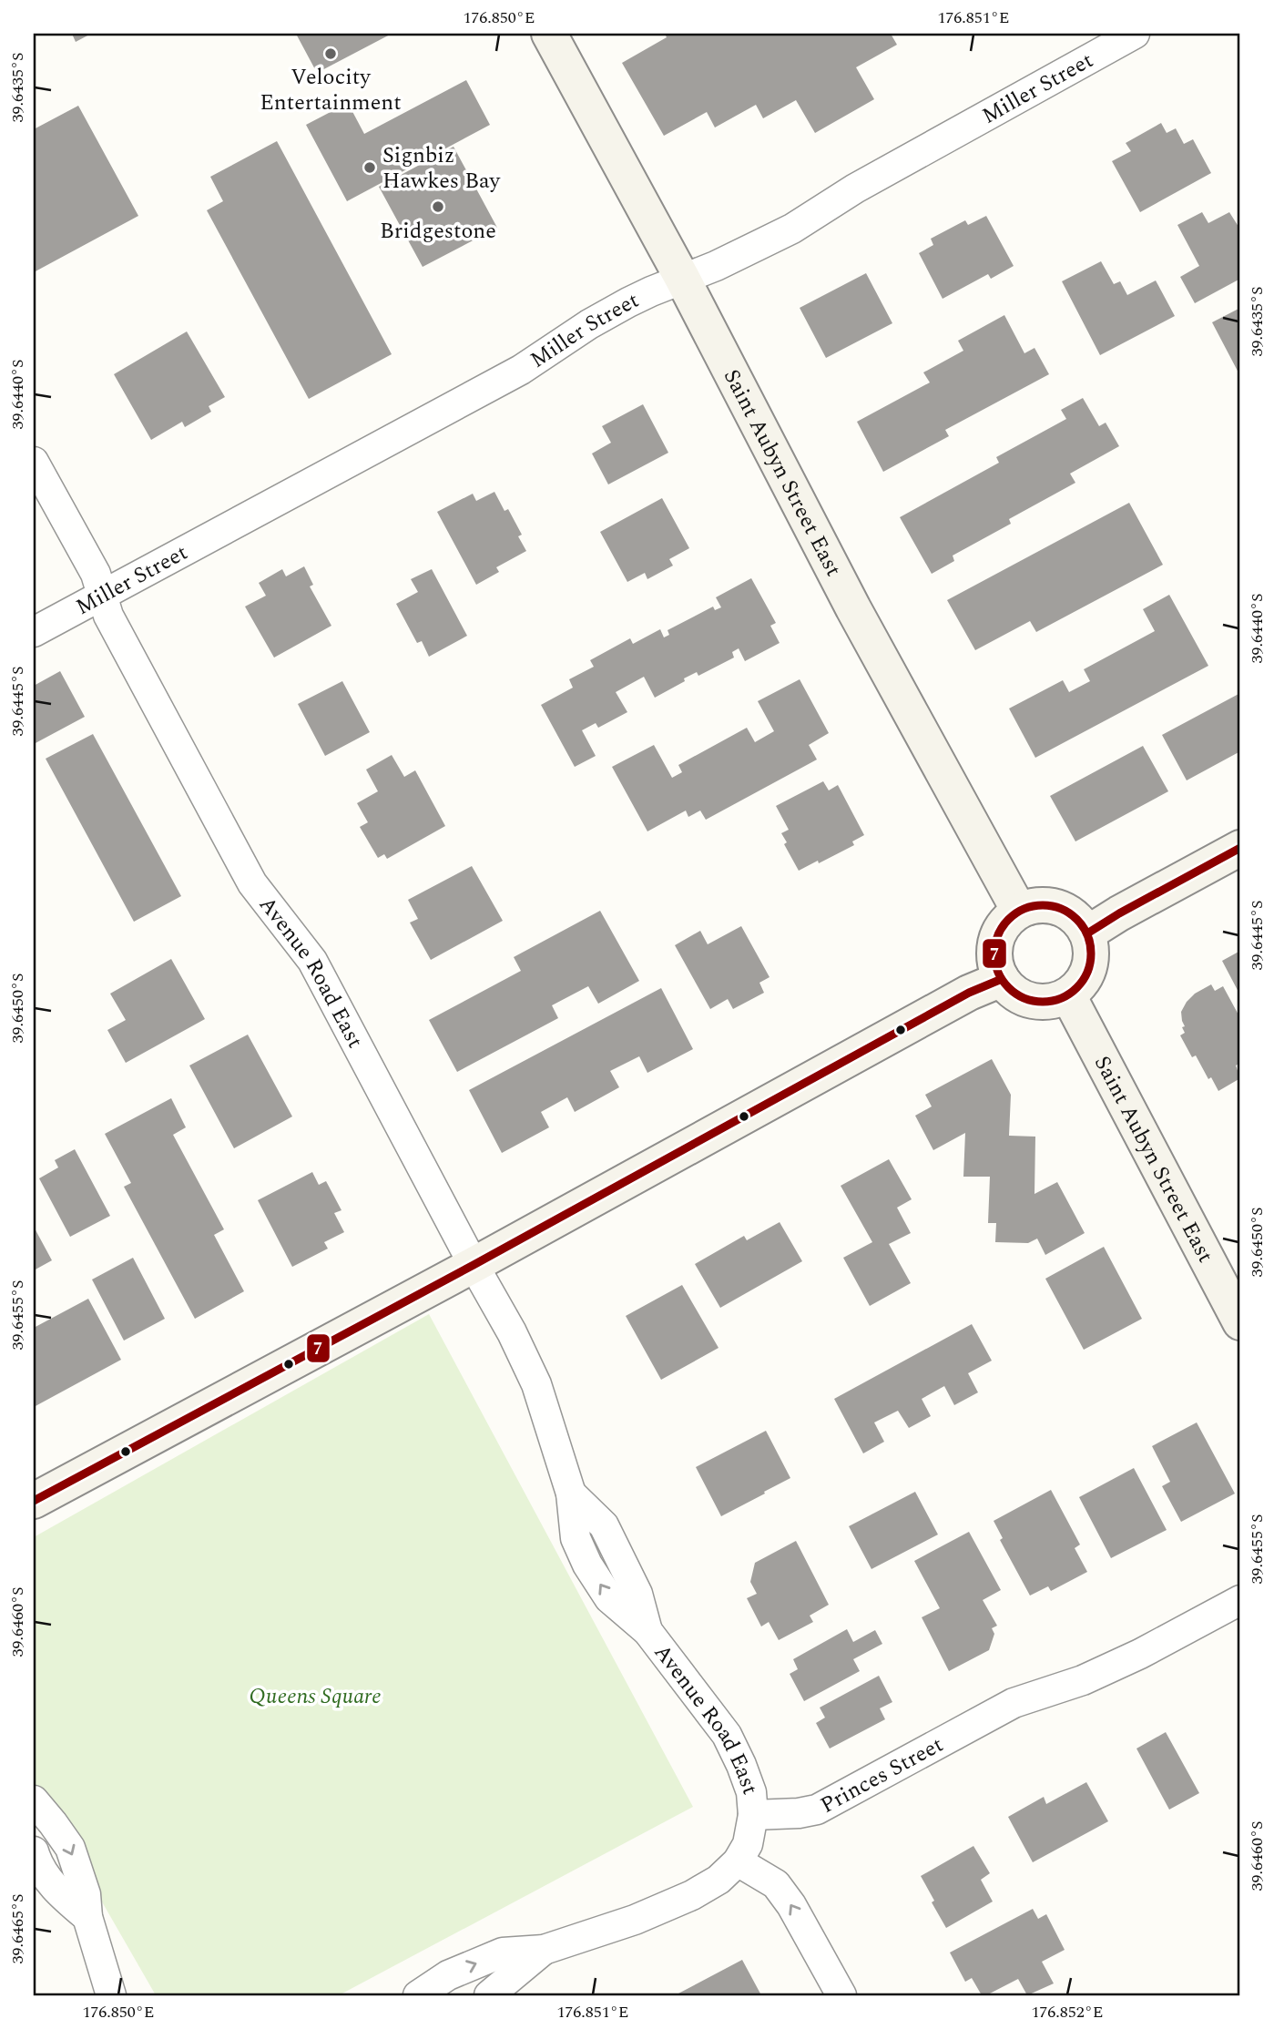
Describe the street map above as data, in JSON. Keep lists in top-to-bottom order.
{
  "streets": {
    "main road": ["Saint Aubyn Street East"],
    "street": ["Miller Street", "Avenue Road East", "Princes Street"]
  },
  "crossings": [
    ["Miller Street", "Saint Aubyn Street East"],
    ["Miller Street", "Avenue Road East"],
    ["Avenue Road East", "Princes Street"]
  ],
  "parks": ["Queens Square"],
  "places": ["Velocity Entertainment", "Signbiz Hawkes Bay", "Bridgestone"],
  "lines": ["transit line 7"],
  "coordinates": [
    "176.850°E",
    "176.851°E",
    "39.6435°S",
    "39.6440°S",
    "39.6445°S",
    "39.6450°S",
    "39.6455°S",
    "39.6460°S",
    "39.6465°S",
    "176.852°E"
  ]
}
